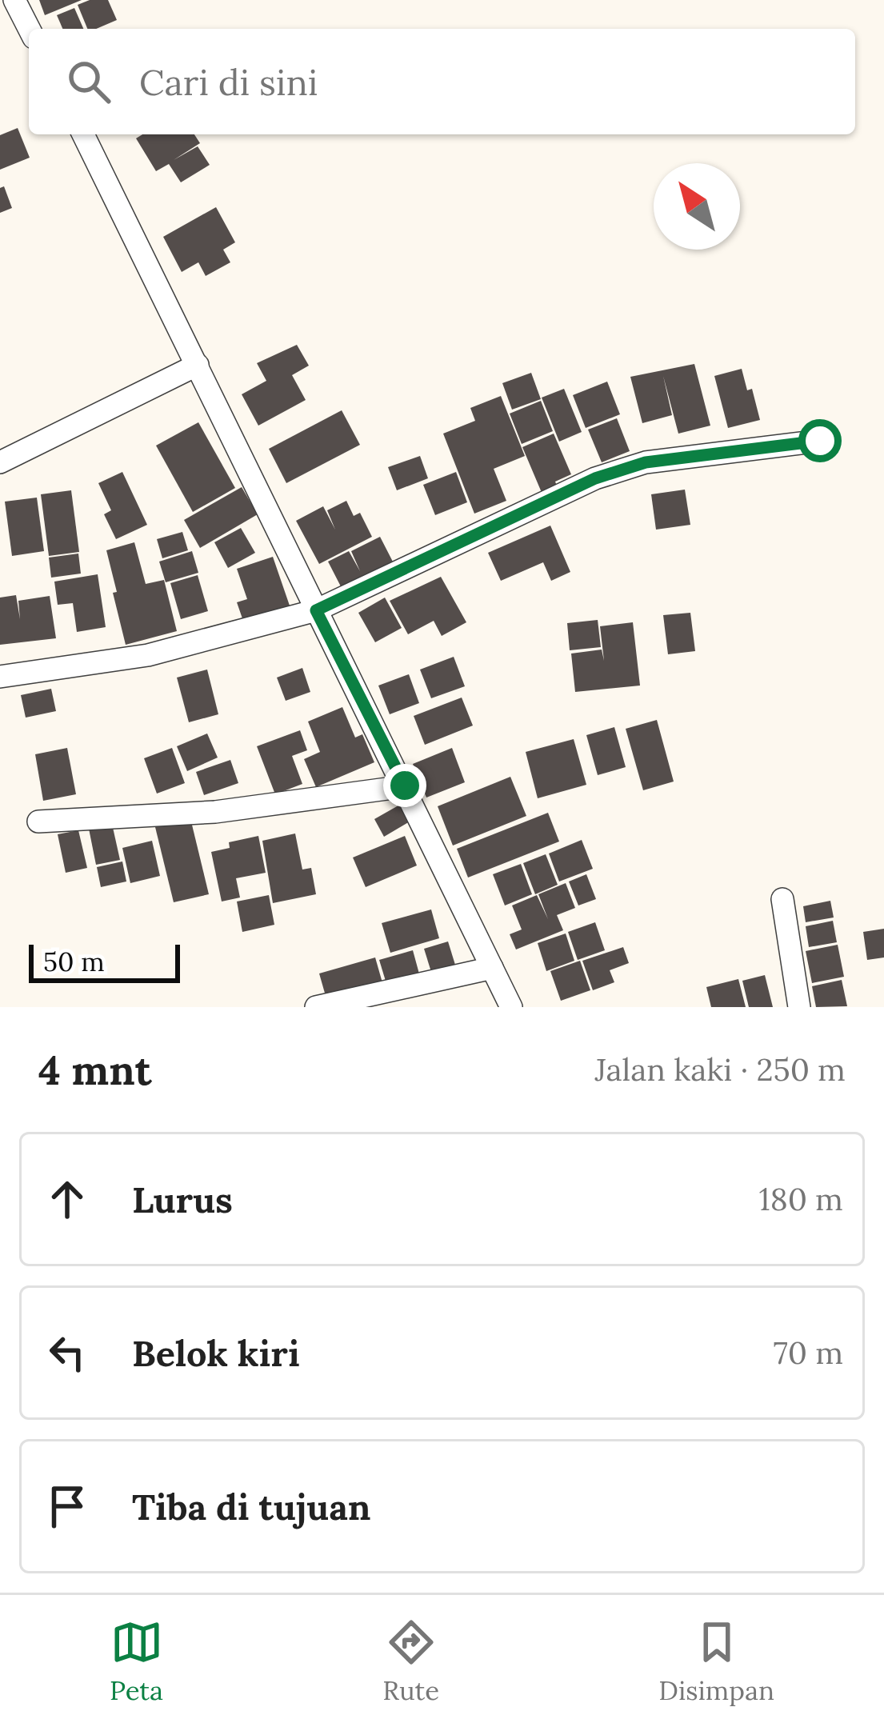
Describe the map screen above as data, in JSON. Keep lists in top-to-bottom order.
{
  "scale_bar": "50 m",
  "north": "top left",
  "page": {
    "search": "Cari di sini",
    "scale": "50 m",
    "heading": ["4 mnt", "Jalan kaki · 250 m"],
    "list": [
      ["Lurus", "180 m"],
      ["Belok kiri", "70 m"],
      "Tiba di tujuan"
    ],
    "nav": ["Peta", "Rute", "Disimpan"]
  }
}
